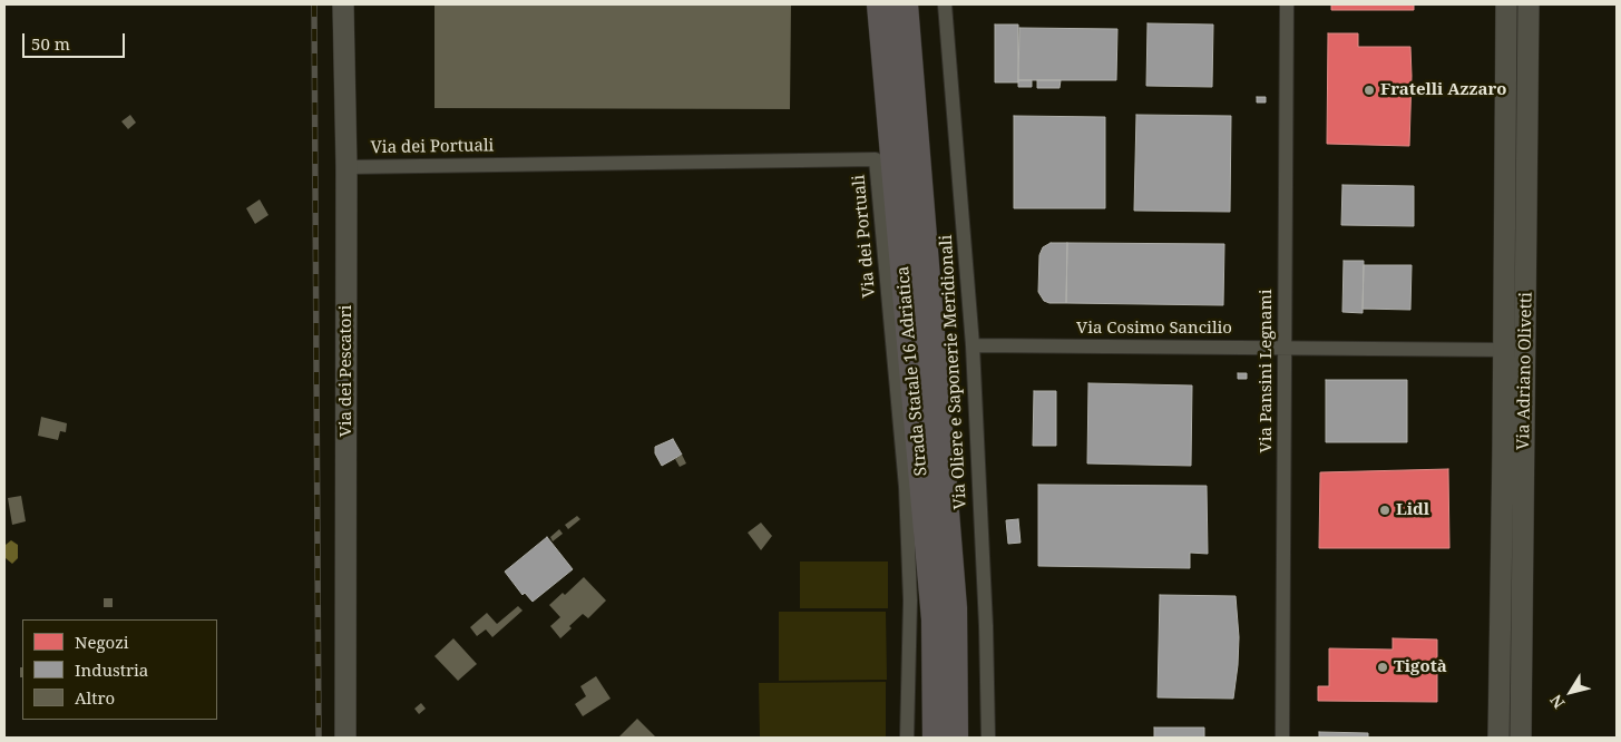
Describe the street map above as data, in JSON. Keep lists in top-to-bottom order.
{
  "streets": {
    "highway": ["Strada Statale 16 Adriatica"],
    "street": [
      "Via dei Portuali",
      "Via Cosimo Sancilio",
      "Via dei Pescatori",
      "Via Pansini Legnami",
      "Via Adriano Olivetti",
      "Via Oliere e Saponerie Meridionali"
    ]
  },
  "crossings": [
    ["Via dei Portuali", "Via dei Pescatori"],
    ["Via Cosimo Sancilio", "Via Pansini Legnami"],
    ["Via Cosimo Sancilio", "Via Adriano Olivetti"],
    ["Via Cosimo Sancilio", "Via Oliere e Saponerie Meridionali"]
  ],
  "places": ["Fratelli Azzaro", "Lidl", "Tigotà"],
  "legend": ["Negozi", "Industria", "Altro"],
  "scale_bar": "50 m",
  "north": "bottom left"
}
